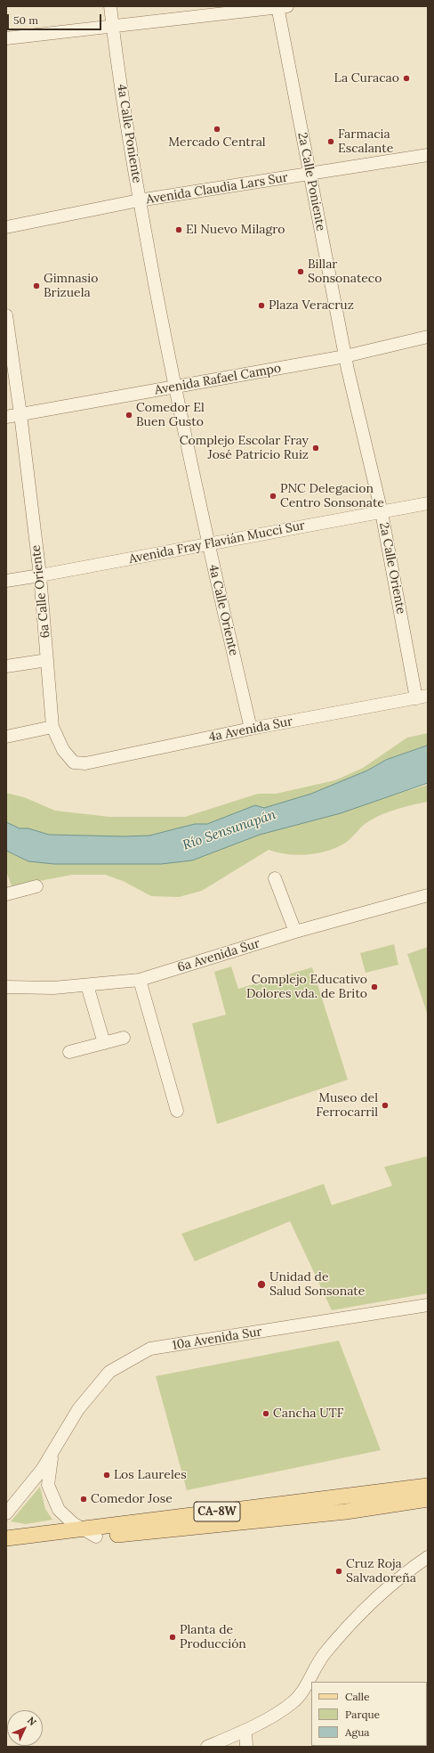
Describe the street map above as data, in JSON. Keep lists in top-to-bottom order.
{
  "streets": {
    "main road": ["CA-8W"],
    "street": [
      "4a Calle Poniente",
      "2a Calle Poniente",
      "Avenida Claudia Lars Sur",
      "Avenida Rafael Campo",
      "Avenida Fray Flavián Mucci Sur",
      "2a Calle Oriente",
      "6a Calle Oriente",
      "4a Calle Oriente",
      "4a Avenida Sur",
      "6a Avenida Sur",
      "10a Avenida Sur"
    ]
  },
  "crossings": [
    ["4a Calle Poniente", "Avenida Claudia Lars Sur"],
    ["4a Calle Poniente", "Avenida Rafael Campo"],
    ["4a Calle Poniente", "4a Calle Oriente"],
    ["2a Calle Poniente", "Avenida Claudia Lars Sur"],
    ["2a Calle Poniente", "Avenida Rafael Campo"],
    ["2a Calle Poniente", "2a Calle Oriente"],
    ["Avenida Rafael Campo", "2a Calle Oriente"],
    ["Avenida Rafael Campo", "6a Calle Oriente"],
    ["Avenida Rafael Campo", "4a Calle Oriente"],
    ["Avenida Fray Flavián Mucci Sur", "2a Calle Oriente"],
    ["Avenida Fray Flavián Mucci Sur", "6a Calle Oriente"],
    ["Avenida Fray Flavián Mucci Sur", "4a Calle Oriente"],
    ["2a Calle Oriente", "4a Avenida Sur"],
    ["6a Calle Oriente", "4a Avenida Sur"],
    ["4a Calle Oriente", "4a Avenida Sur"],
    ["10a Avenida Sur", "CA-8W"]
  ],
  "water": ["Río Sensunapán"],
  "places": [
    "La Curacao",
    "Mercado Central",
    "Farmacia Escalante",
    "El Nuevo Milagro",
    "Billar Sonsonateco",
    "Gimnasio Brizuela",
    "Plaza Veracruz",
    "Comedor El Buen Gusto",
    "Complejo Escolar Fray José Patricio Ruiz",
    "PNC Delegacion Centro Sonsonate",
    "Complejo Educativo Dolores vda. de Brito",
    "Museo del Ferrocarril",
    "Unidad de Salud Sonsonate",
    "Cancha UTF",
    "Los Laureles",
    "Comedor Jose",
    "Cruz Roja Salvadoreña",
    "Planta de Producción"
  ],
  "legend": ["Calle", "Parque", "Agua"],
  "scale_bar": "50 m",
  "north": "top right"
}
